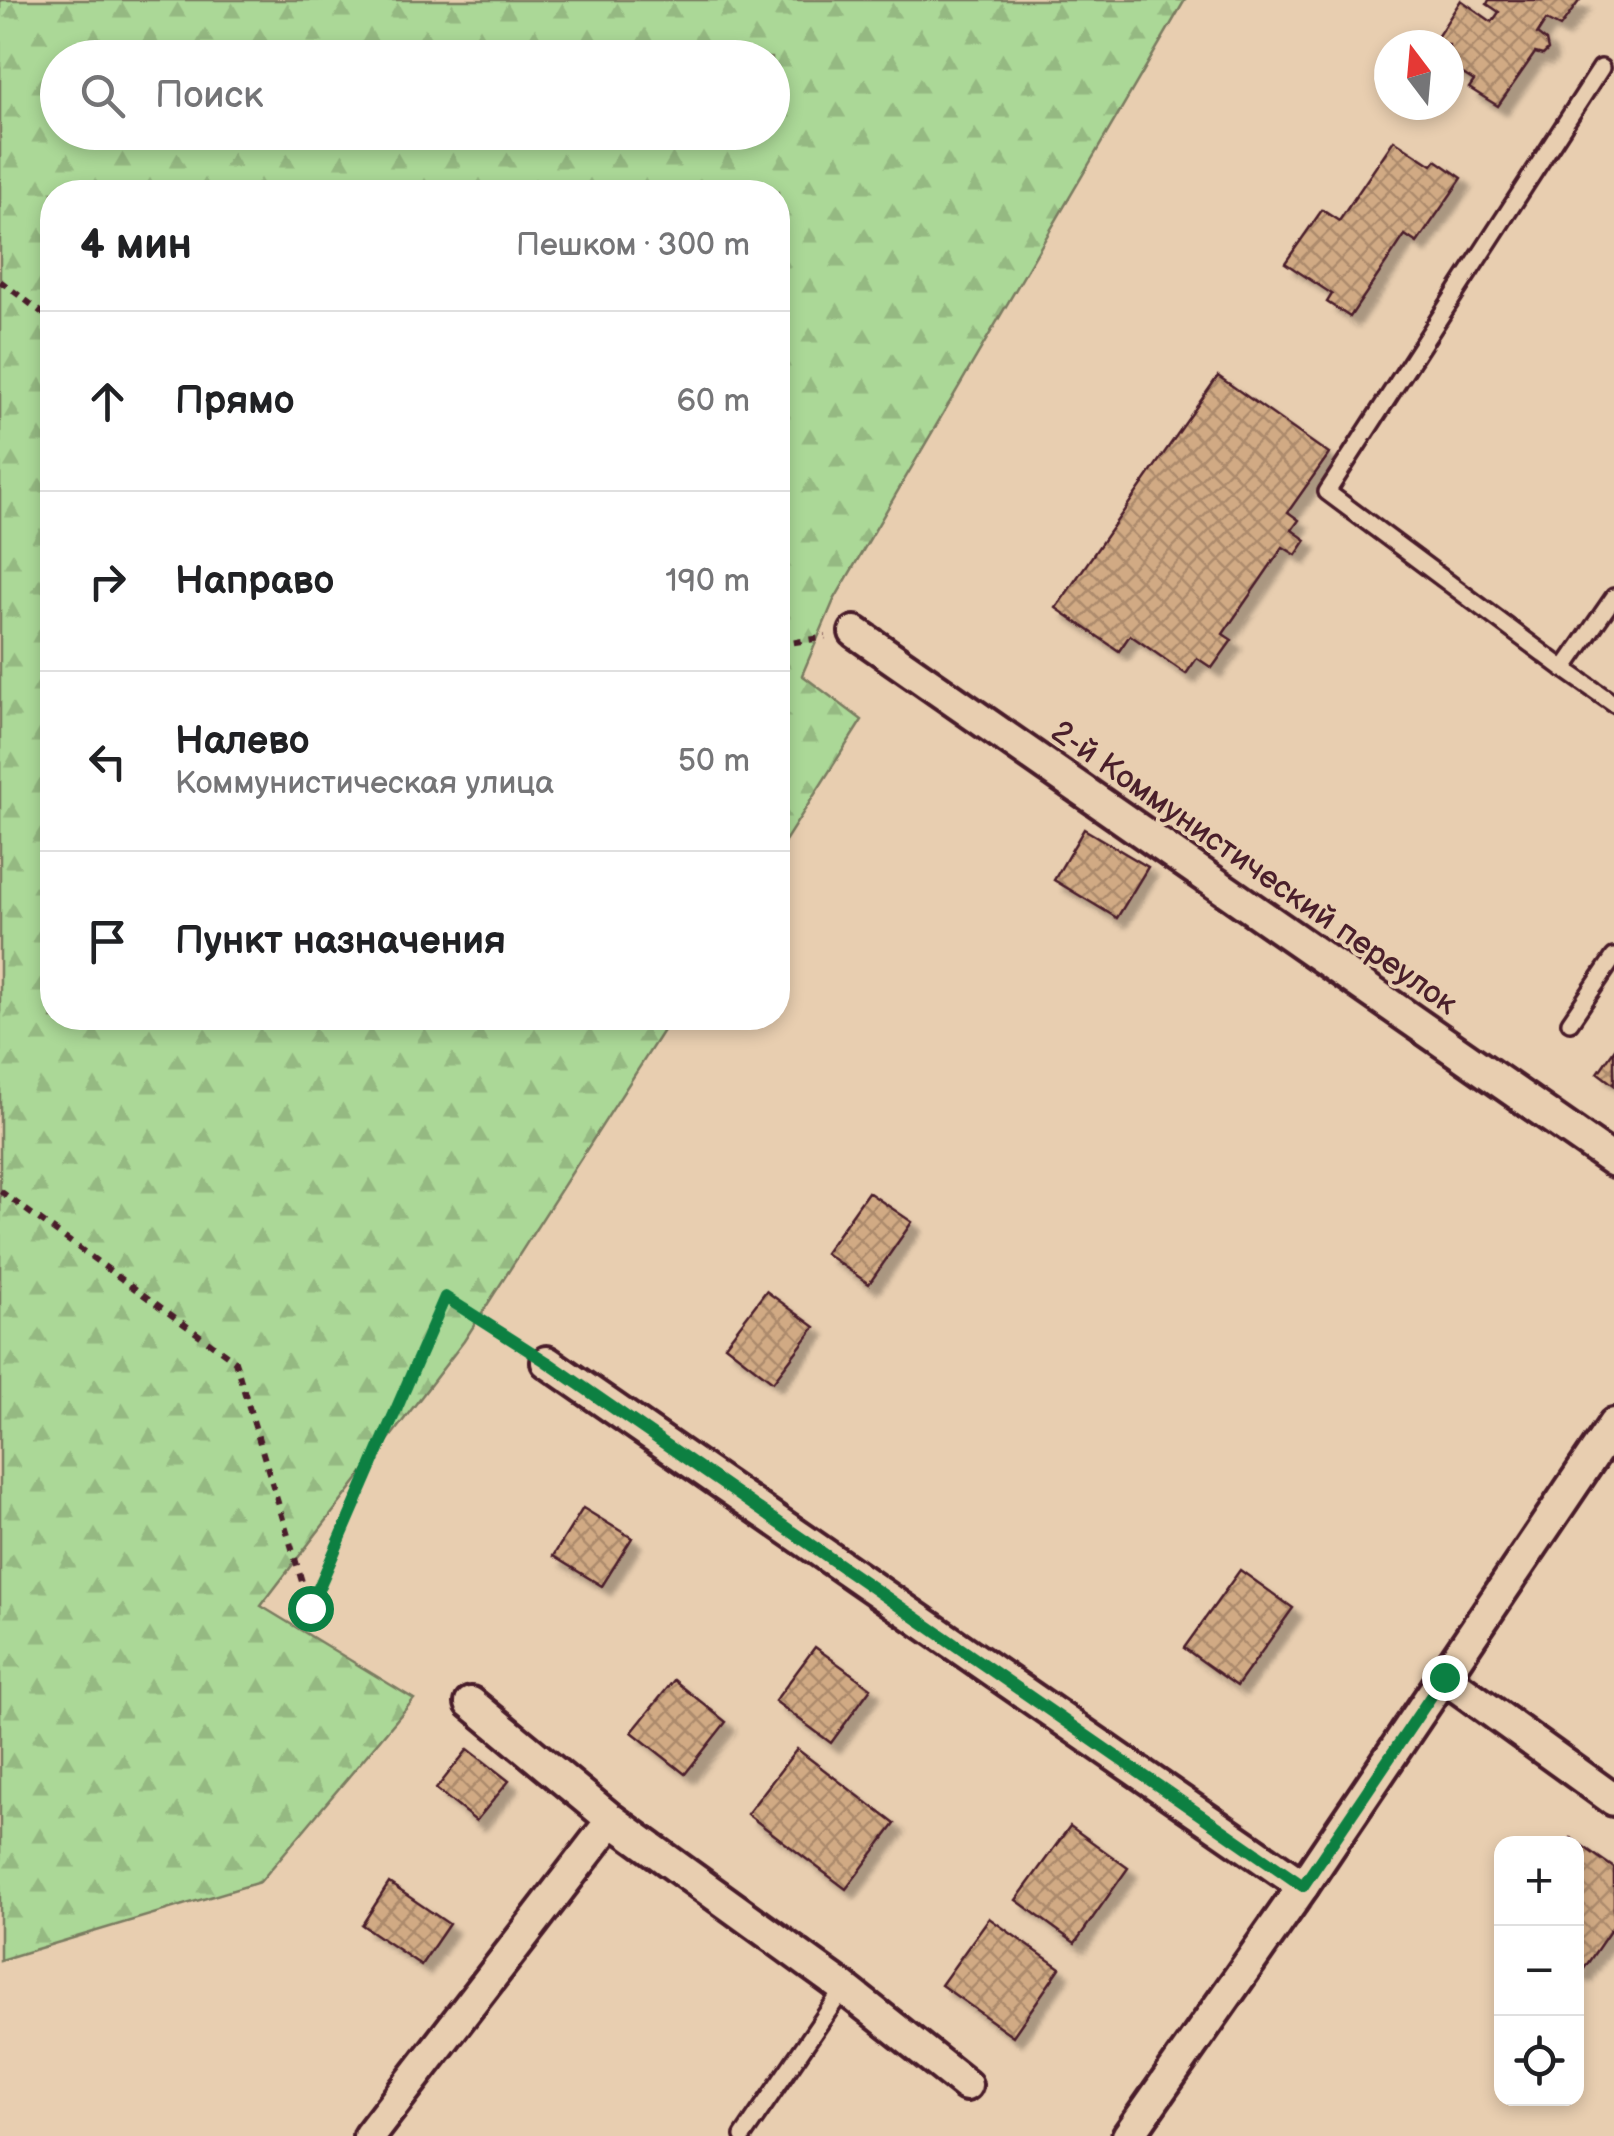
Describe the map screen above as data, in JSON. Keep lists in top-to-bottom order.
{
  "streets": {
    "street": ["2-й Коммунистический переулок"]
  },
  "north": "top",
  "page": {
    "search": "Поиск",
    "heading": ["4 мин", "Пешком · 300 m"],
    "list": [
      ["Прямо", "60 m"],
      ["Направо", "190 m"],
      ["Налево", "Коммунистическая улица", "50 m"],
      "Пункт назначения"
    ],
    "map_buttons": ["+", "−"]
  }
}
